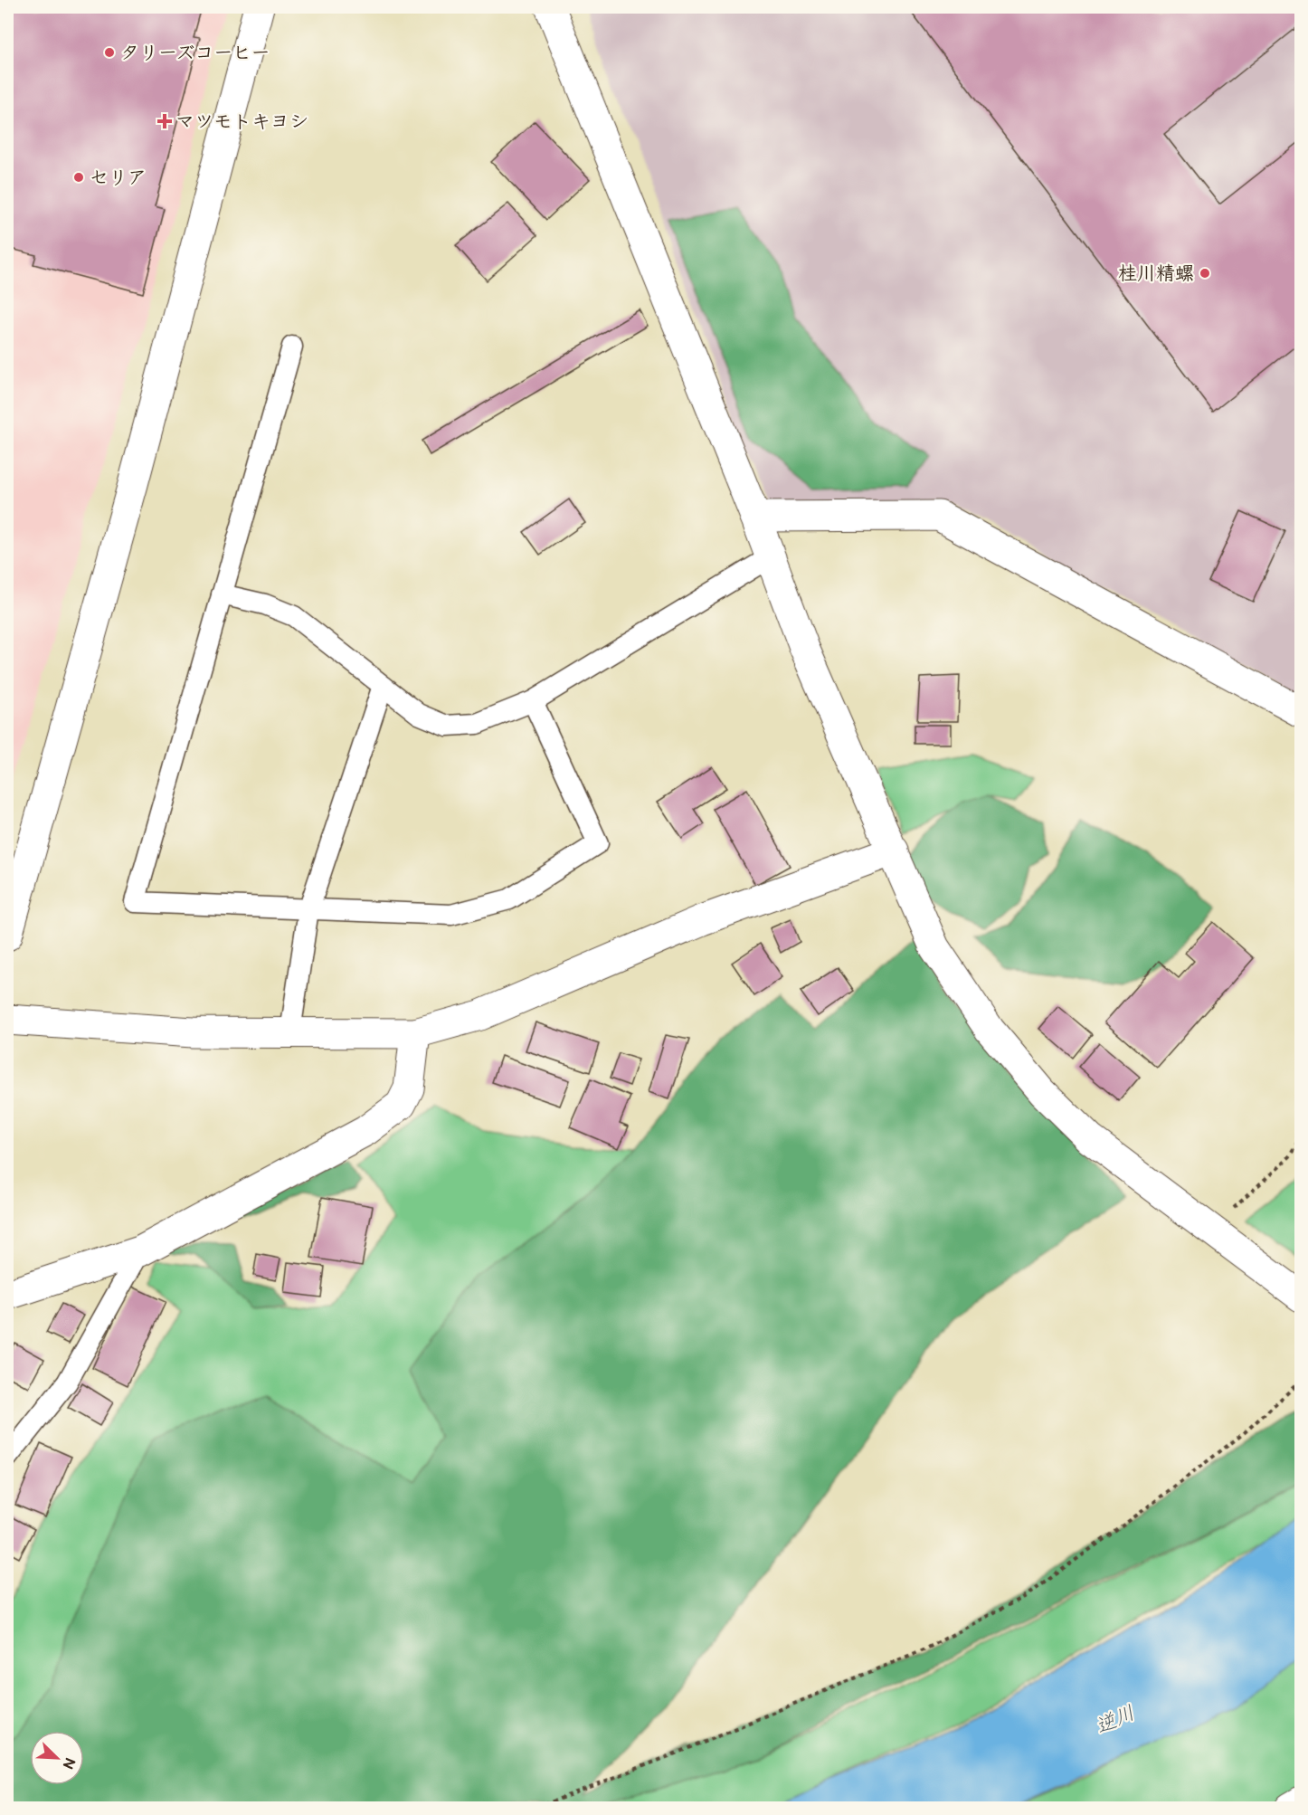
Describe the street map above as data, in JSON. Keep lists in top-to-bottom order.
{
  "water": ["逆川"],
  "places": {
    "other": ["タリーズコーヒー", "セリア", "桂川精螺"],
    "health": ["マツモトキヨシ"]
  },
  "north": "bottom right"
}
